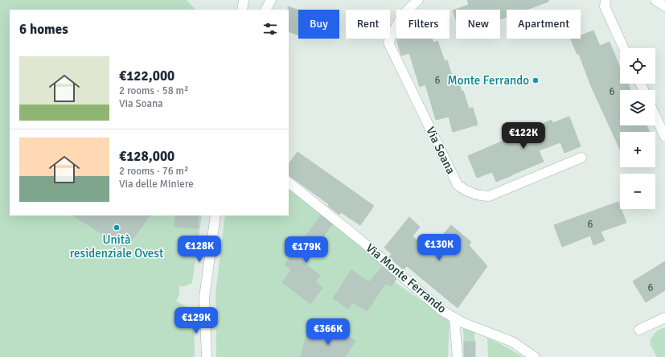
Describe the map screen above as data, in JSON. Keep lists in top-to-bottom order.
{
  "streets": {
    "street": ["Via Soana", "Via Monte Ferrando"]
  },
  "places": ["Monte Ferrando", "Unità residenziale Ovest"],
  "house_numbers": [
    "6",
    "6",
    "6",
    "6"
  ],
  "page": {
    "chip": [
      "Buy",
      "Rent",
      "Filters",
      "New",
      "Apartment"
    ],
    "heading": "6 homes",
    "map_buttons": ["+", "−"],
    "list": [
      {
        "name": "€122,000",
        "note": "2 rooms · 58 m² · Via Soana"
      },
      {
        "name": "€128,000",
        "note": "2 rooms · 76 m² · Via delle Miniere"
      }
    ],
    "price": [
      "€122K",
      "€130K",
      "€128K",
      "€179K",
      "€129K",
      "€366K"
    ]
  }
}
